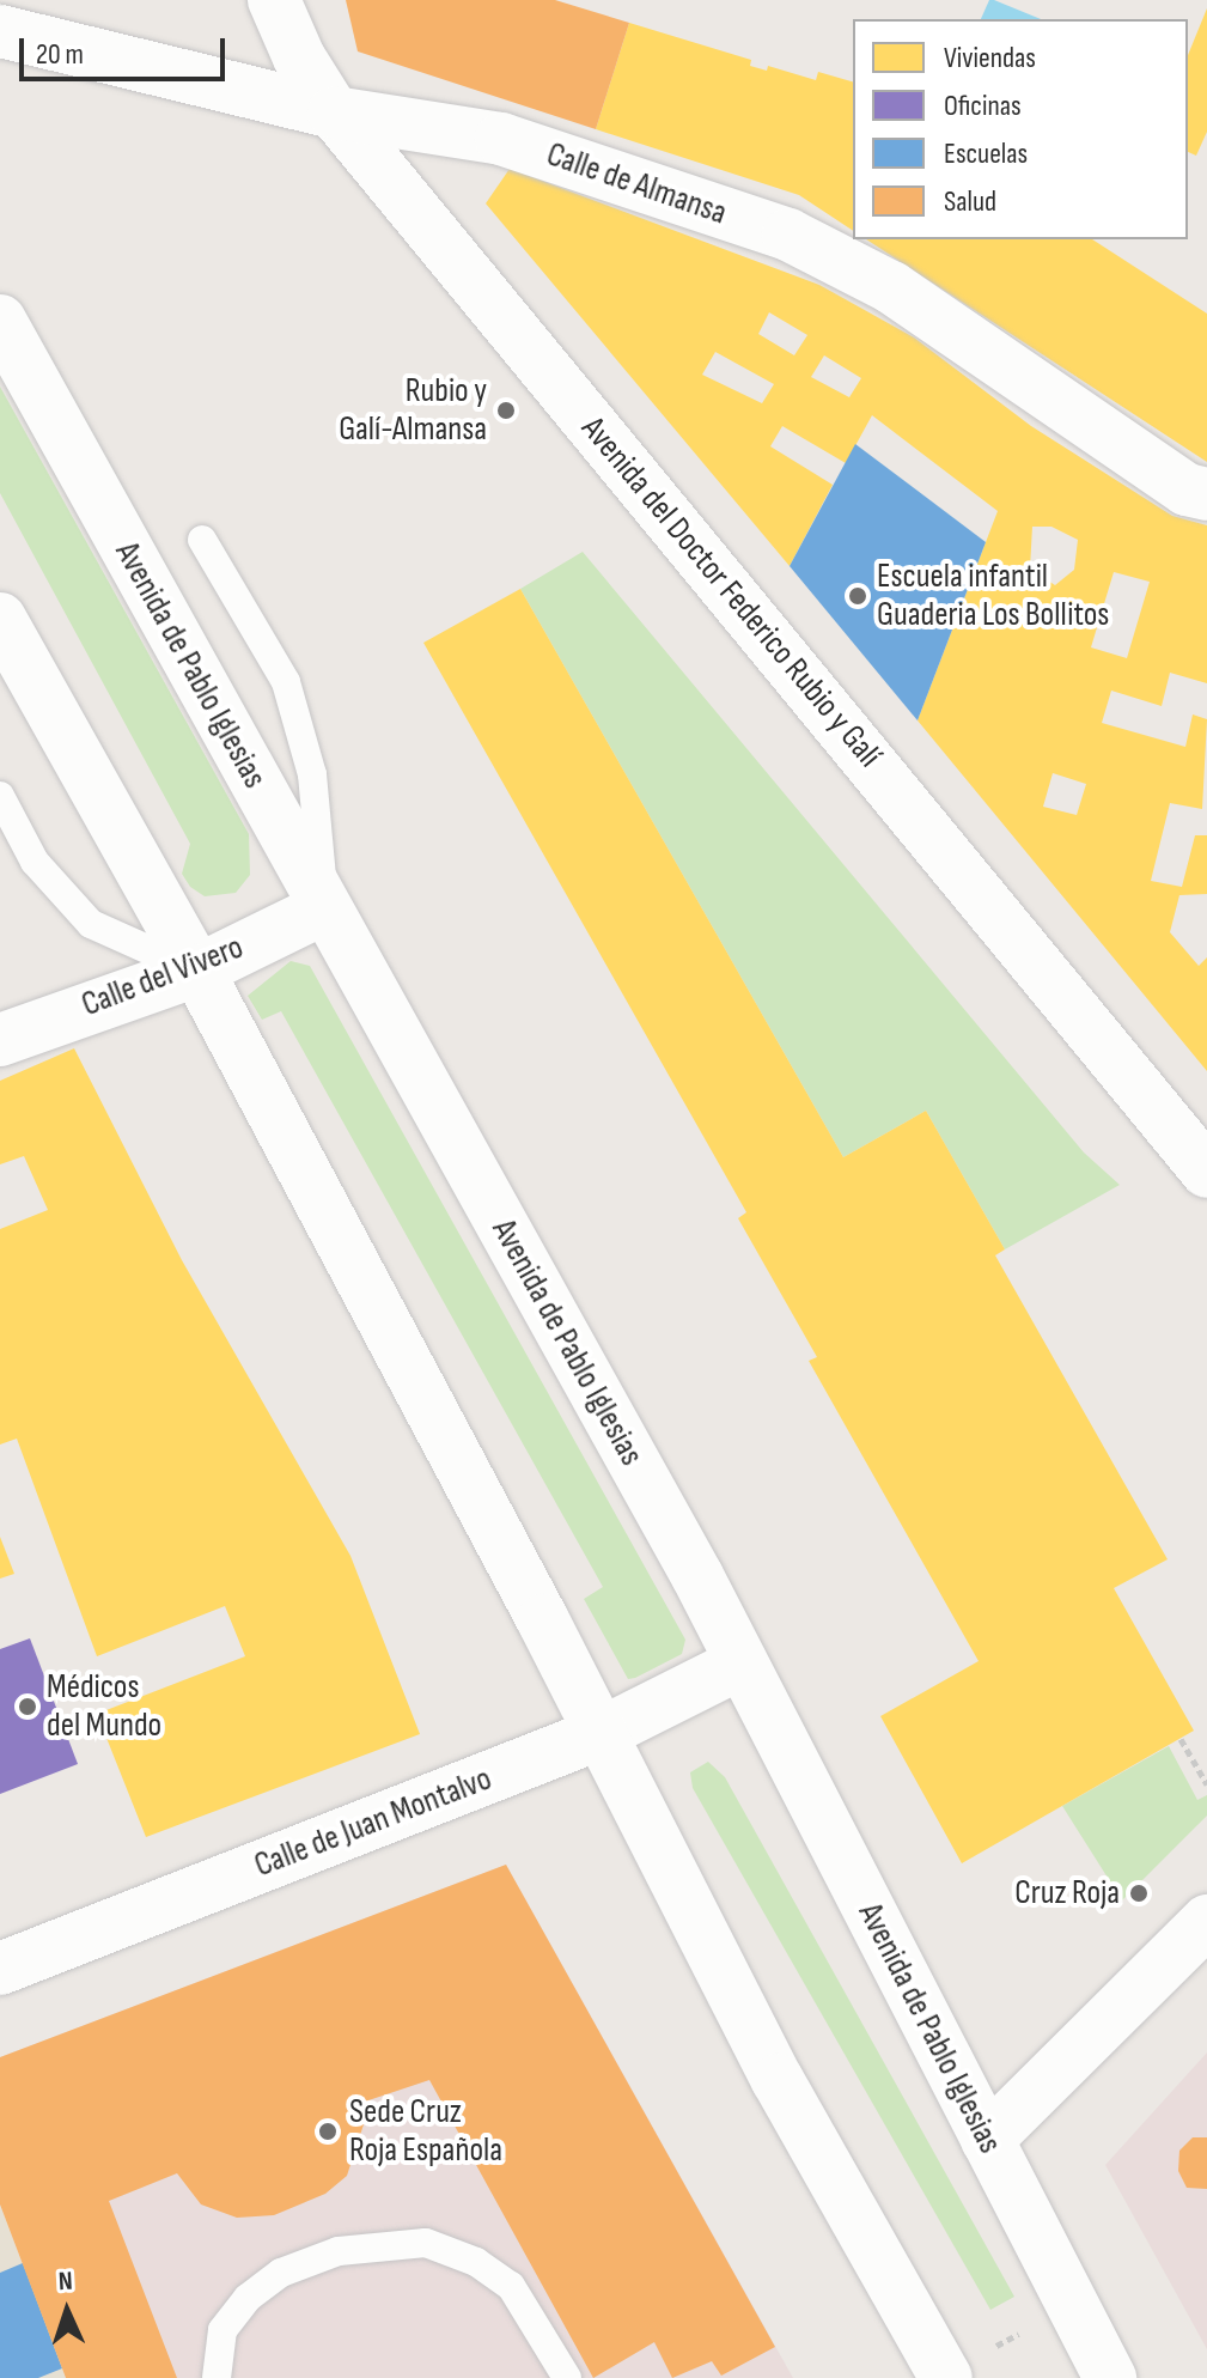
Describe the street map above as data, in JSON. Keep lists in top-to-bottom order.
{
  "streets": {
    "street": [
      "Calle de Almansa",
      "Avenida del Doctor Federico Rubio y Galí",
      "Avenida de Pablo Iglesias",
      "Calle del Vivero",
      "Calle de Juan Montalvo"
    ]
  },
  "crossings": [
    ["Calle de Almansa", "Avenida del Doctor Federico Rubio y Galí"],
    ["Avenida de Pablo Iglesias", "Calle del Vivero"],
    ["Avenida de Pablo Iglesias", "Calle de Juan Montalvo"]
  ],
  "places": [
    "Rubio y Galí-Almansa",
    "Escuela infantil Guaderia Los Bollitos",
    "Médicos del Mundo",
    "Cruz Roja",
    "Sede Cruz Roja Española"
  ],
  "legend": [
    "Viviendas",
    "Oficinas",
    "Escuelas",
    "Salud"
  ],
  "scale_bar": "20 m",
  "north": "top"
}
